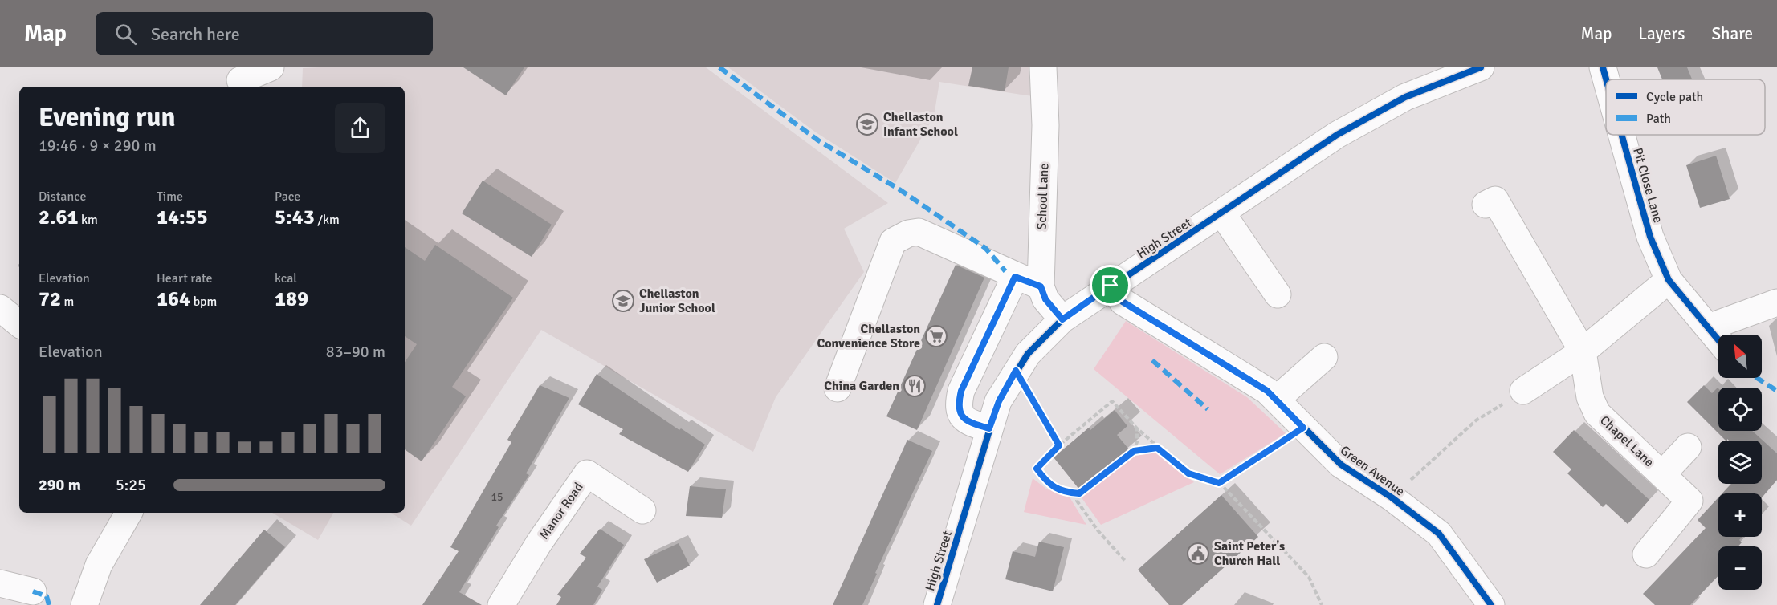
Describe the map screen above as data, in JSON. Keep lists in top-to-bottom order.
{
  "streets": {
    "street": [
      "Pit Close Lane",
      "School Lane",
      "High Street",
      "Chapel Lane",
      "Green Avenue",
      "Manor Road"
    ]
  },
  "crossings": [
    ["High Street", "Green Avenue"]
  ],
  "places": {
    "school or university": ["Chellaston Infant School", "Chellaston Junior School"],
    "supermarket": ["Chellaston Convenience Store"],
    "restaurant": ["China Garden"],
    "public building": ["Saint Peter's Church Hall"]
  },
  "house_numbers": ["15"],
  "legend": ["Cycle path", "Path"],
  "north": "top left",
  "page": {
    "header": "Map",
    "search": "Search here",
    "nav": ["Map", "Layers", "Share"],
    "heading": ["Evening run", "19:46 · 9 × 290 m"],
    "stats": [
      ["Distance", "2.61 km"],
      ["Time", "14:55"],
      ["Pace", "5:43 /km"],
      ["Elevation", "72 m"],
      ["Heart rate", "164 bpm"],
      ["kcal", "189"]
    ],
    "chart": ["Elevation", "83–90 m"],
    "map_buttons": ["+", "−"],
    "list": [
      {
        "name": "290 m",
        "note": "5:25"
      }
    ]
  }
}
